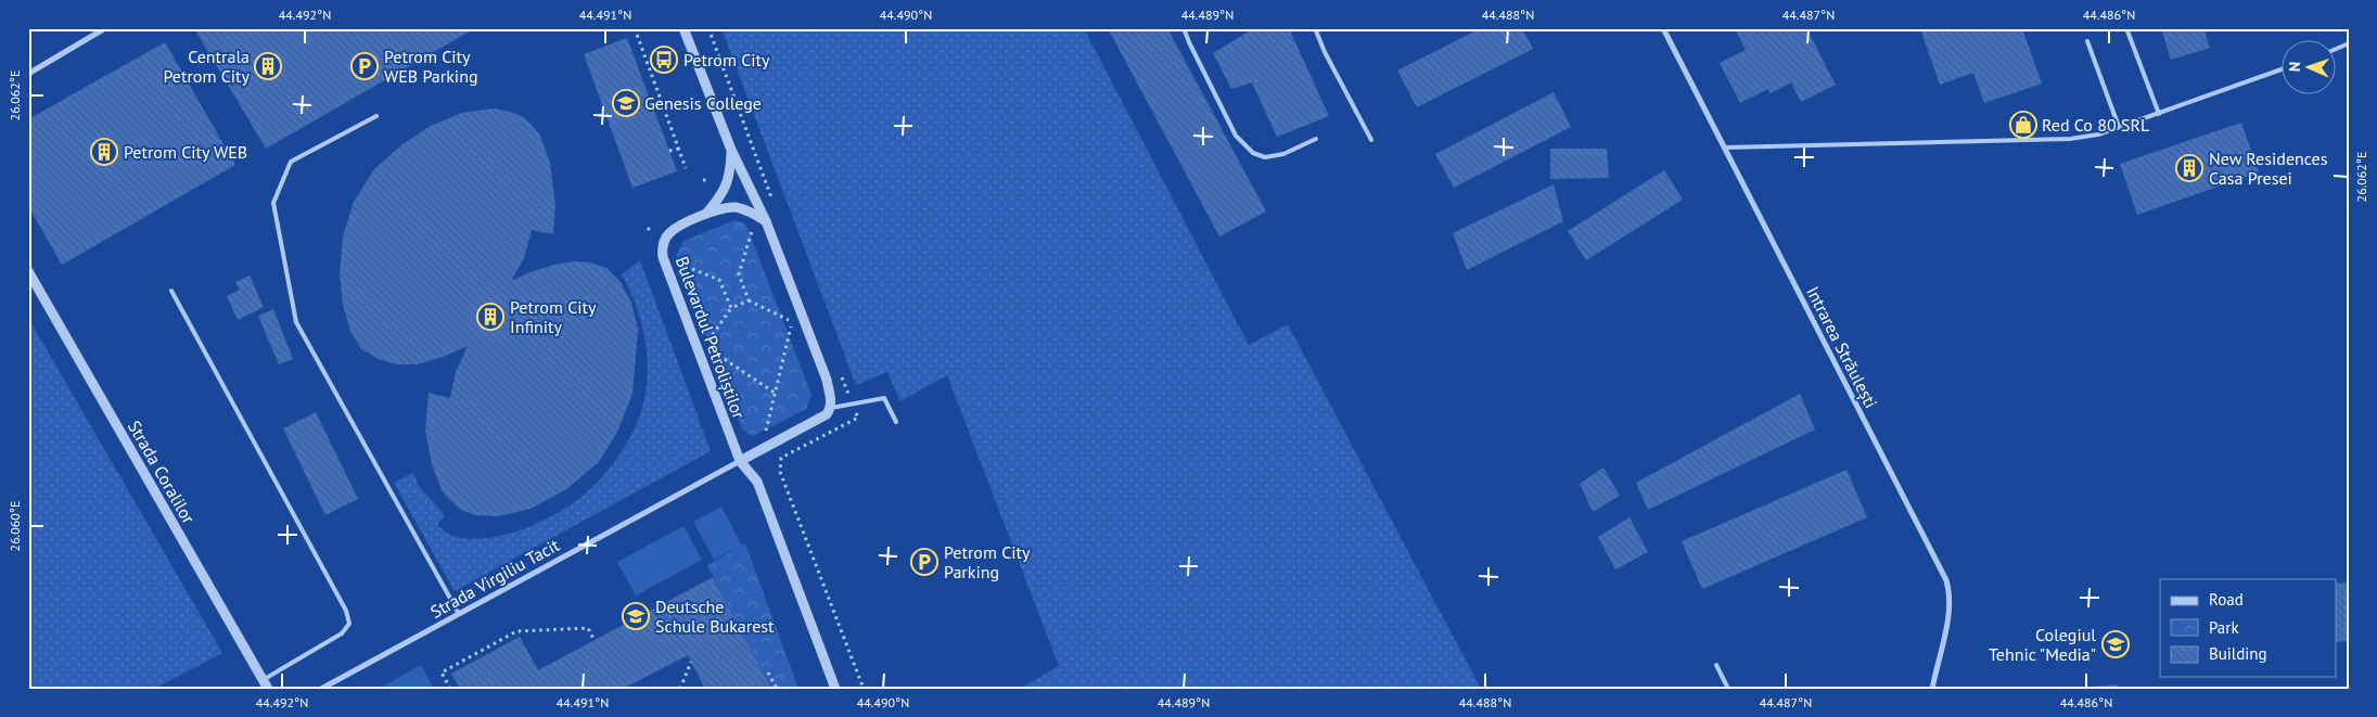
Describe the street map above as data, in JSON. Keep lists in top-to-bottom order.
{
  "streets": {
    "street": [
      "Bulevardul Petroliștilor",
      "Intrarea Străulești",
      "Strada Coralilor",
      "Strada Virgiliu Tacit"
    ]
  },
  "crossings": [
    ["Bulevardul Petroliștilor", "Strada Virgiliu Tacit"]
  ],
  "places": {
    "bus stop": ["Petrom City"],
    "building": [
      "Centrala Petrom City",
      "Petrom City WEB",
      "New Residences Casa Presei",
      "Petrom City Infinity"
    ],
    "parking": ["Petrom City WEB Parking", "Petrom City Parking"],
    "school or university": ["Genesis College", "Deutsche Schule Bukarest", "Colegiul Tehnic \"Media\""],
    "shop": ["Red Co 80 SRL"]
  },
  "legend": ["Road", "Park", "Building"],
  "north": "left",
  "coordinates": [
    "44.492°N",
    "44.491°N",
    "44.490°N",
    "44.489°N",
    "44.488°N",
    "44.487°N",
    "44.486°N",
    "26.062°E",
    "26.060°E"
  ]
}
